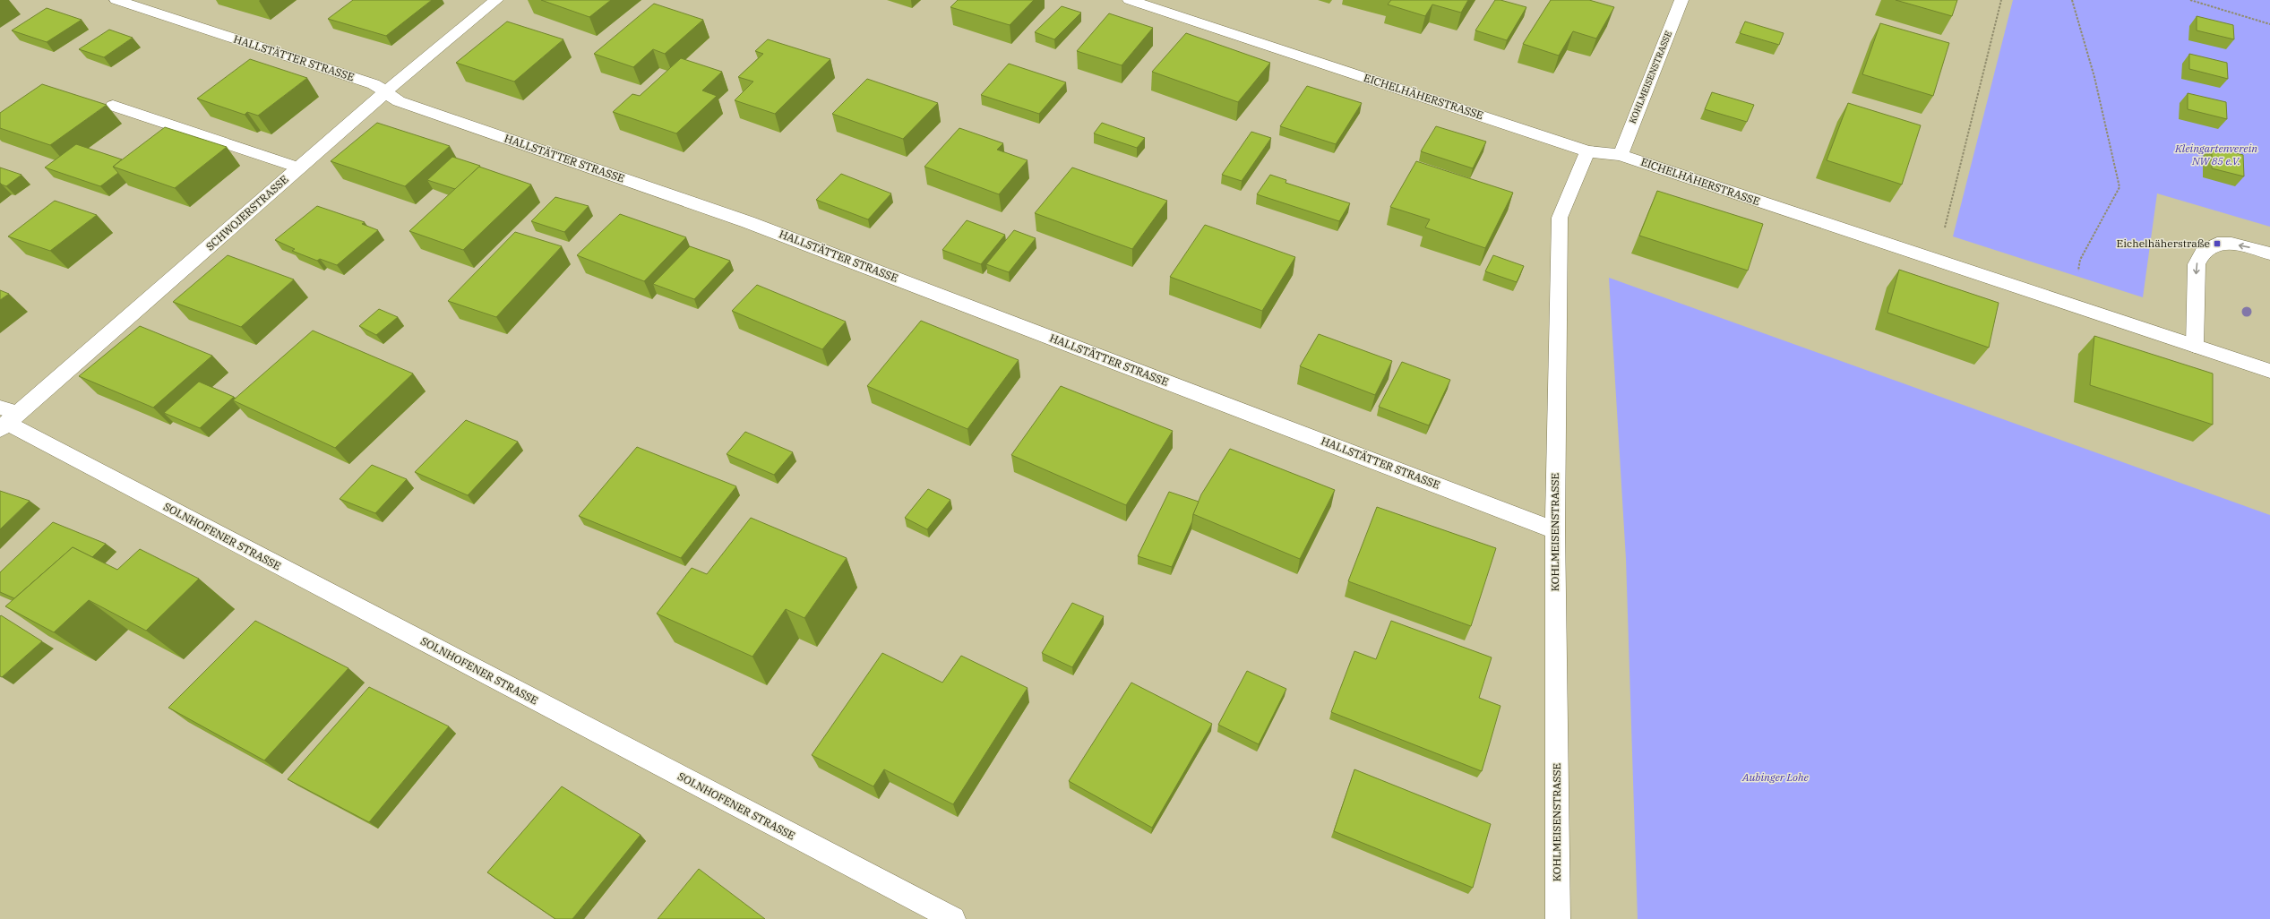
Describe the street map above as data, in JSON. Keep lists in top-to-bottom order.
{
  "streets": {
    "street": [
      "HALLSTÄTTER STRASSE",
      "KOHLMEISENSTRASSE",
      "EICHELHÄHERSTRASSE",
      "SCHWOJERSTRASSE",
      "SOLNHOFENER STRASSE"
    ]
  },
  "crossings": [
    ["HALLSTÄTTER STRASSE", "KOHLMEISENSTRASSE"],
    ["HALLSTÄTTER STRASSE", "SCHWOJERSTRASSE"],
    ["KOHLMEISENSTRASSE", "EICHELHÄHERSTRASSE"],
    ["SCHWOJERSTRASSE", "SOLNHOFENER STRASSE"]
  ],
  "parks": ["Kleingartenverein NW 85 e.V.", "Aubinger Lohe"],
  "places": {
    "transit": ["Eichelhäherstraße"]
  }
}
